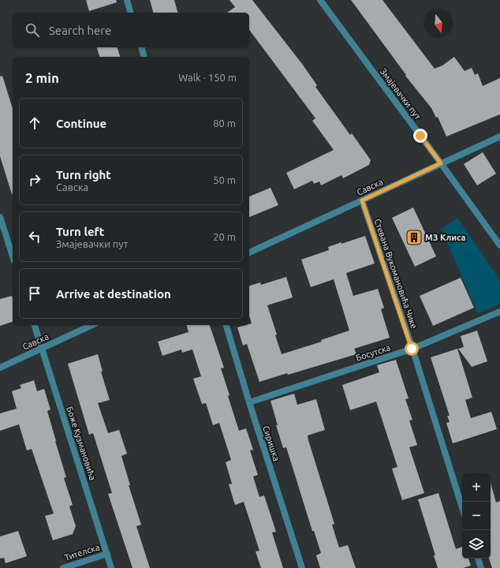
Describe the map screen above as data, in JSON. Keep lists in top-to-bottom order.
{
  "streets": {
    "street": [
      "Змајевачки пут",
      "Савска",
      "Стевана Вукомановића Чике",
      "Босутска",
      "Боже Кузмановића",
      "Сиришка",
      "Тителска"
    ]
  },
  "crossings": [
    ["Змајевачки пут", "Савска"],
    ["Савска", "Стевана Вукомановића Чике"],
    ["Савска", "Боже Кузмановића"],
    ["Стевана Вукомановића Чике", "Босутска"],
    ["Босутска", "Сиришка"],
    ["Боже Кузмановића", "Тителска"]
  ],
  "places": {
    "building": ["МЗ Клиса"]
  },
  "north": "bottom",
  "page": {
    "search": "Search here",
    "heading": ["2 min", "Walk · 150 m"],
    "list": [
      ["Continue", "80 m"],
      ["Turn right", "Савска", "50 m"],
      ["Turn left", "Змајевачки пут", "20 m"],
      "Arrive at destination"
    ],
    "map_buttons": ["+", "−"]
  }
}
